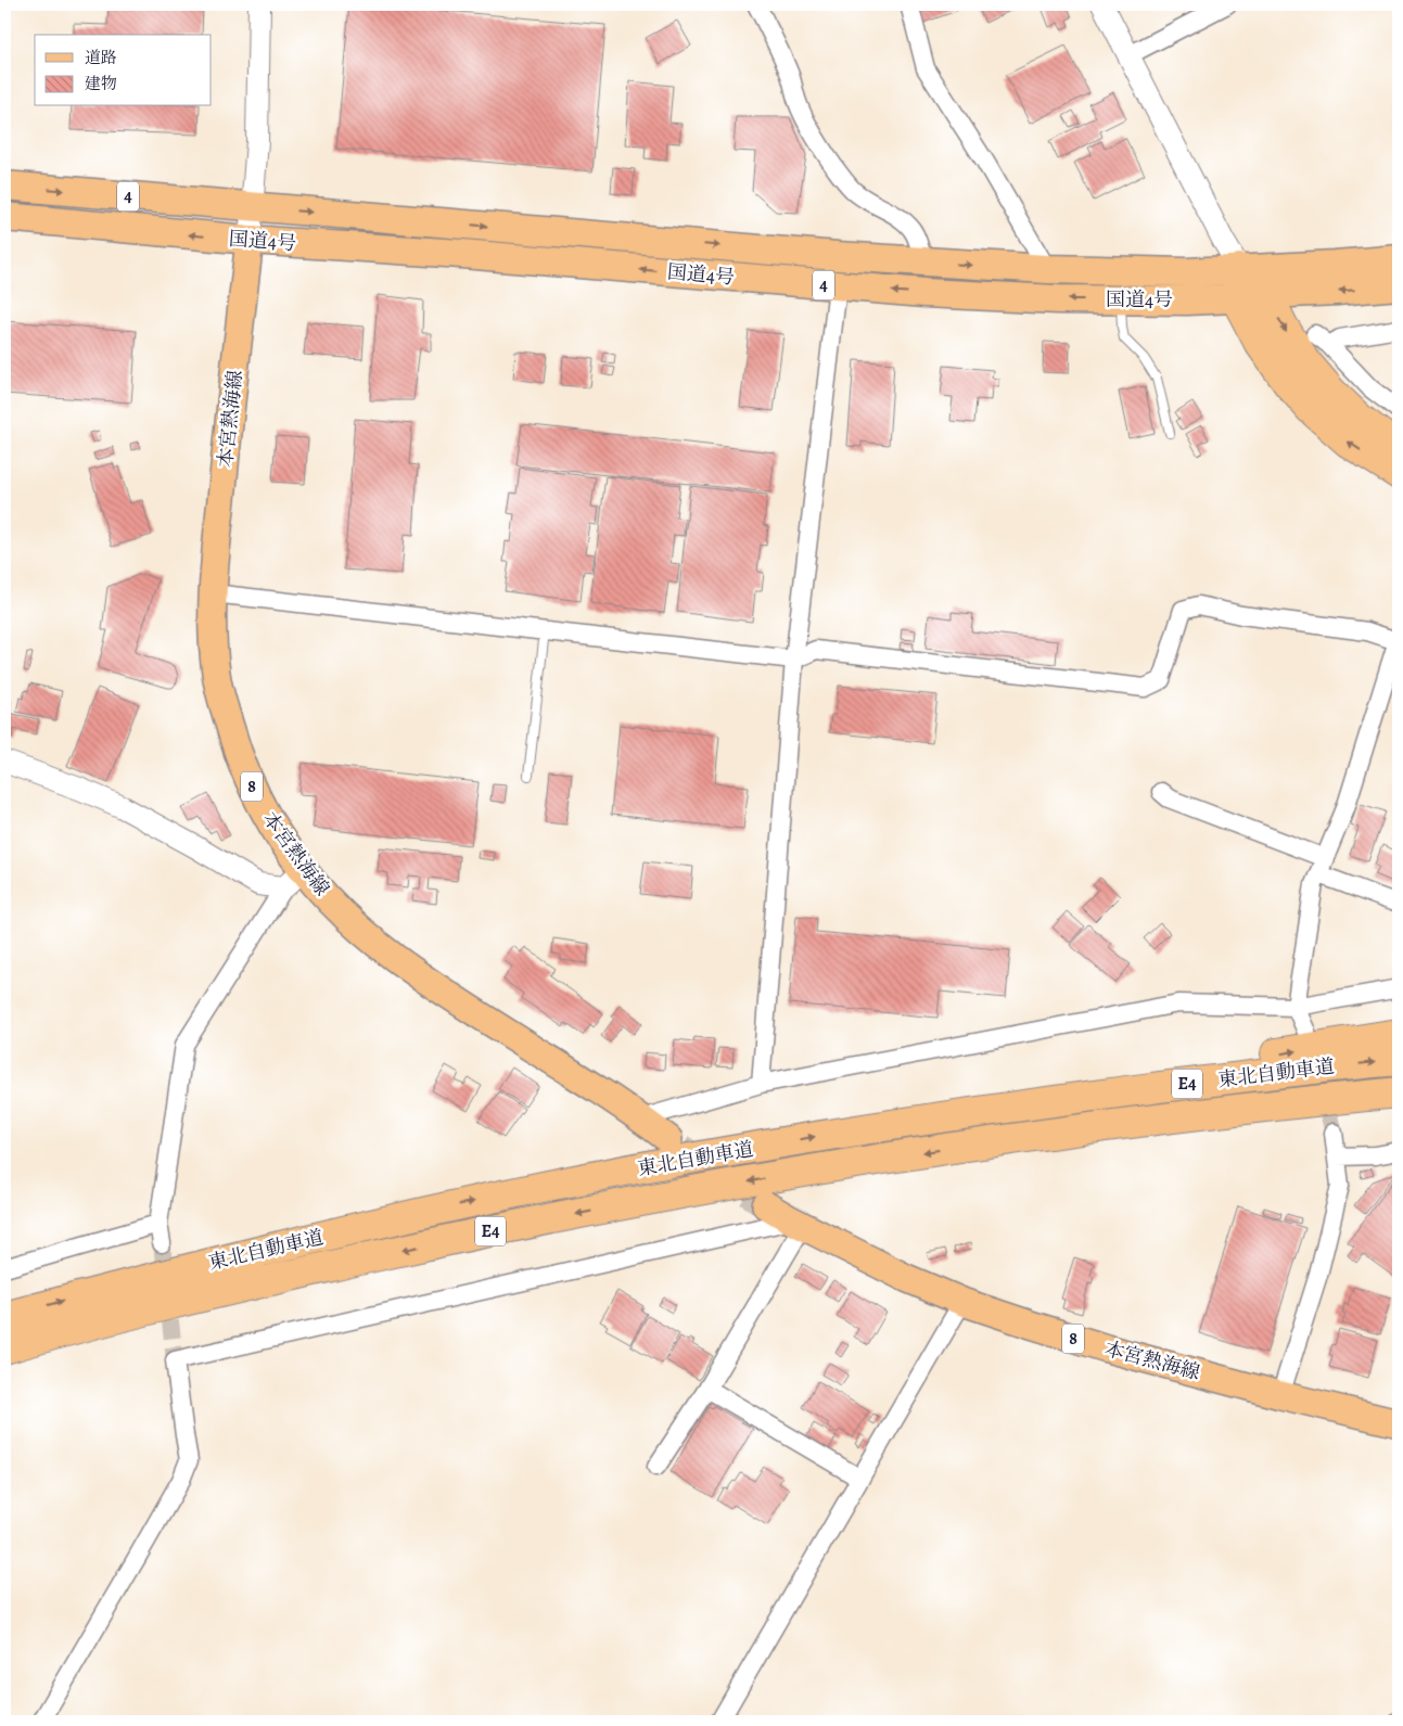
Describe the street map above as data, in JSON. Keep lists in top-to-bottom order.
{
  "streets": {
    "highway": [
      "4",
      "国道4号",
      "東北自動車道",
      "E4"
    ],
    "main road": ["本宮熱海線", "8"]
  },
  "crossings": [
    ["国道4号", "本宮熱海線"]
  ],
  "legend": ["道路", "建物"]
}
